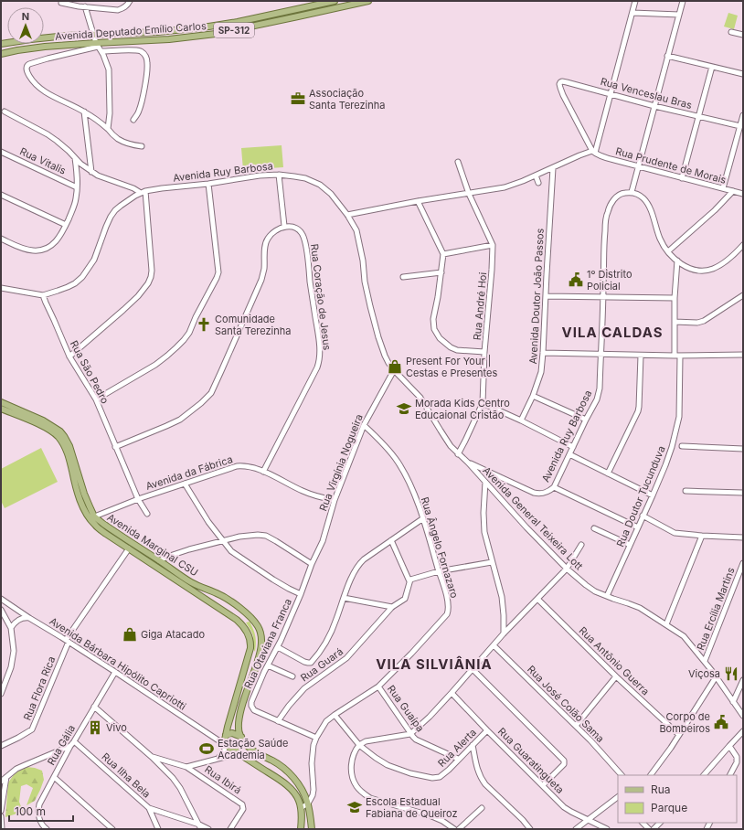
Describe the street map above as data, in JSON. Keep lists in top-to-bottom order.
{
  "streets": {
    "main road": ["SP-312", "Avenida Deputado Emílio Carlos", "Avenida Marginal CSU"],
    "street": [
      "Rua Venceslau Bras",
      "Rua Vitalis",
      "Rua Prudente de Morais",
      "Avenida Ruy Barbosa",
      "Avenida Doutor João Passos",
      "Rua Coração de Jesus",
      "Rua André Hoi",
      "Rua São Pedro",
      "Rua Virgínia Nogueira",
      "Avenida da Fábrica",
      "Rua Doutor Tucunduva",
      "Avenida General Teixeira Lott",
      "Rua Ângelo Fornazaro",
      "Rua Ercília Martins",
      "Rua Otaviana Franca",
      "Rua Antônio Guerra",
      "Avenida Bárbara Hipólito Capriotti",
      "Rua Guará",
      "Rua Flora Rica",
      "Rua José Colão Sama",
      "Rua Guaípa",
      "Rua Gália",
      "Rua Alerta",
      "Rua Guaratingueta",
      "Rua Ilha Bela",
      "Rua Ibirá"
    ]
  },
  "crossings": [
    ["Rua Venceslau Bras", "Rua Prudente de Morais"],
    ["Avenida Ruy Barbosa", "Rua André Hoi"],
    ["Avenida Ruy Barbosa", "Rua São Pedro"],
    ["Avenida Ruy Barbosa", "Rua Virgínia Nogueira"],
    ["Avenida Ruy Barbosa", "Avenida General Teixeira Lott"],
    ["Rua Coração de Jesus", "Avenida da Fábrica"],
    ["Rua André Hoi", "Avenida General Teixeira Lott"],
    ["Rua São Pedro", "Avenida da Fábrica"],
    ["Rua Virgínia Nogueira", "Avenida da Fábrica"],
    ["Rua Virgínia Nogueira", "Rua Ângelo Fornazaro"],
    ["Rua Virgínia Nogueira", "Rua Otaviana Franca"],
    ["Avenida da Fábrica", "Avenida Marginal CSU"],
    ["Rua Doutor Tucunduva", "Avenida General Teixeira Lott"],
    ["Avenida General Teixeira Lott", "Rua Ercília Martins"],
    ["Avenida Marginal CSU", "Avenida Bárbara Hipólito Capriotti"],
    ["Avenida Marginal CSU", "Rua Flora Rica"],
    ["Rua Ângelo Fornazaro", "Rua Guaípa"],
    ["Rua Ângelo Fornazaro", "Rua Alerta"],
    ["Rua Otaviana Franca", "Rua Guará"],
    ["Avenida Bárbara Hipólito Capriotti", "Rua Flora Rica"],
    ["Avenida Bárbara Hipólito Capriotti", "Rua Gália"],
    ["Rua Guaípa", "Rua Alerta"],
    ["Rua Gália", "Rua Ilha Bela"],
    ["Rua Alerta", "Rua Guaratingueta"]
  ],
  "districts": ["VILA CALDAS", "VILA SILVIÂNIA"],
  "places": {
    "office": ["Associação Santa Terezinha"],
    "public building": ["1º Distrito Policial", "Corpo de Bombeiros"],
    "church": ["Comunidade Santa Terezinha"],
    "shop": ["Present For Your | Cestas e Presentes", "Giga Atacado"],
    "school or university": ["Morada Kids Centro Educaional Cristão", "Escola Estadual Fabiana de Queiroz"],
    "restaurant": ["Viçosa"],
    "building": ["Vivo"],
    "sports": ["Estação Saúde Academia"]
  },
  "legend": ["Rua", "Parque"],
  "scale_bar": "100 m",
  "north": "top"
}
